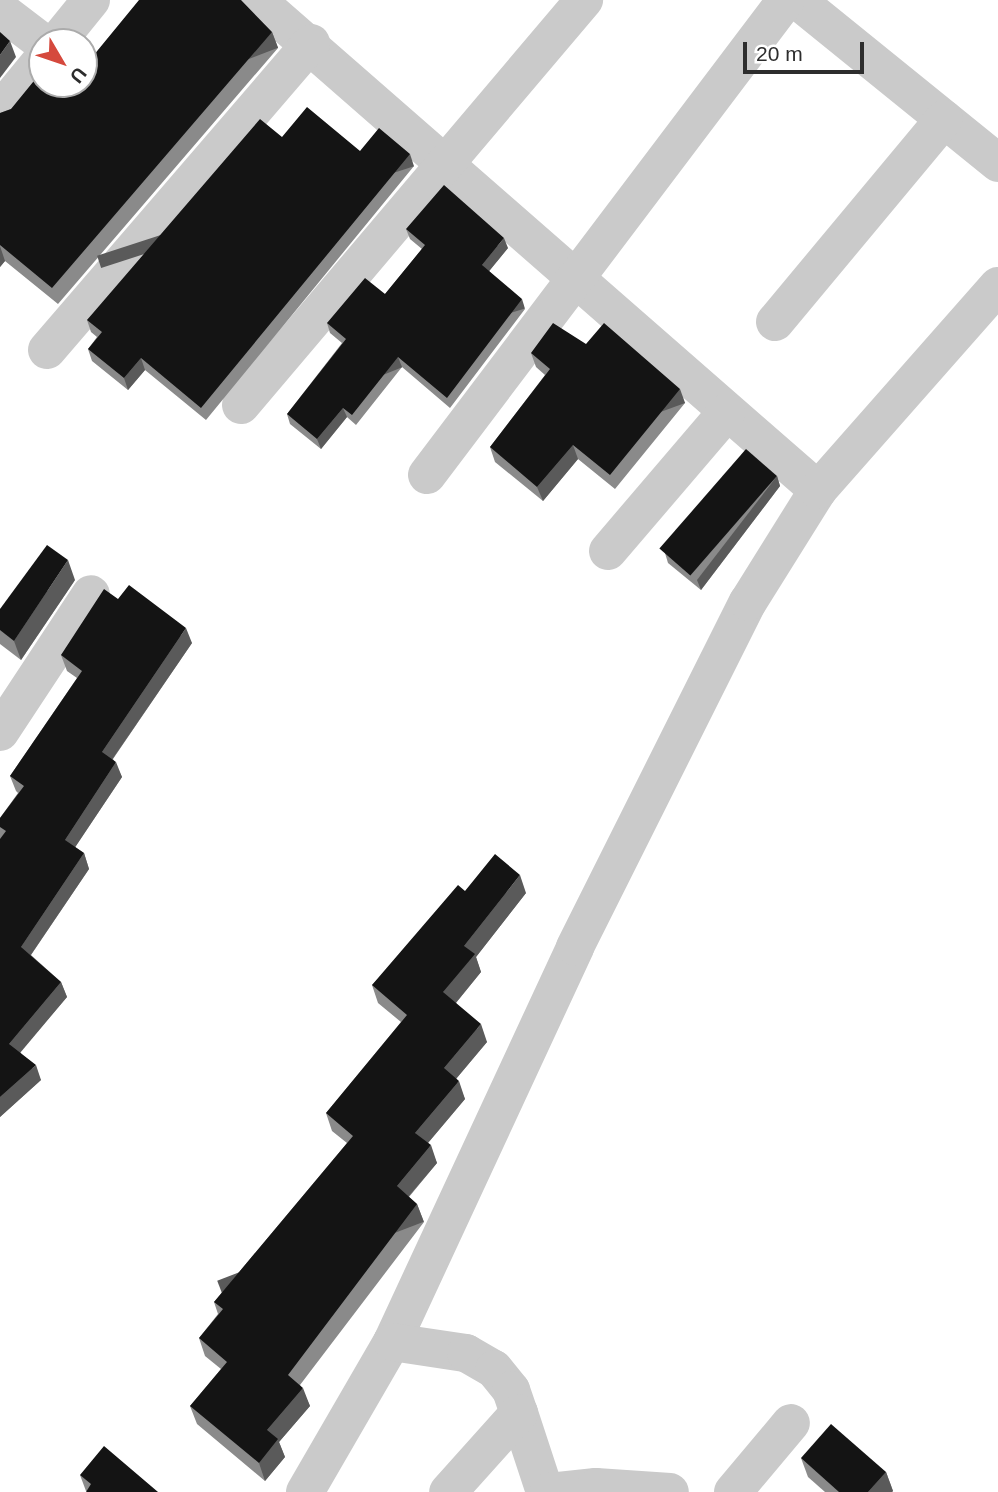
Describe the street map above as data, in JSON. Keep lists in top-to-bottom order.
{
  "scale_bar": "20 m",
  "north": "bottom right"
}
